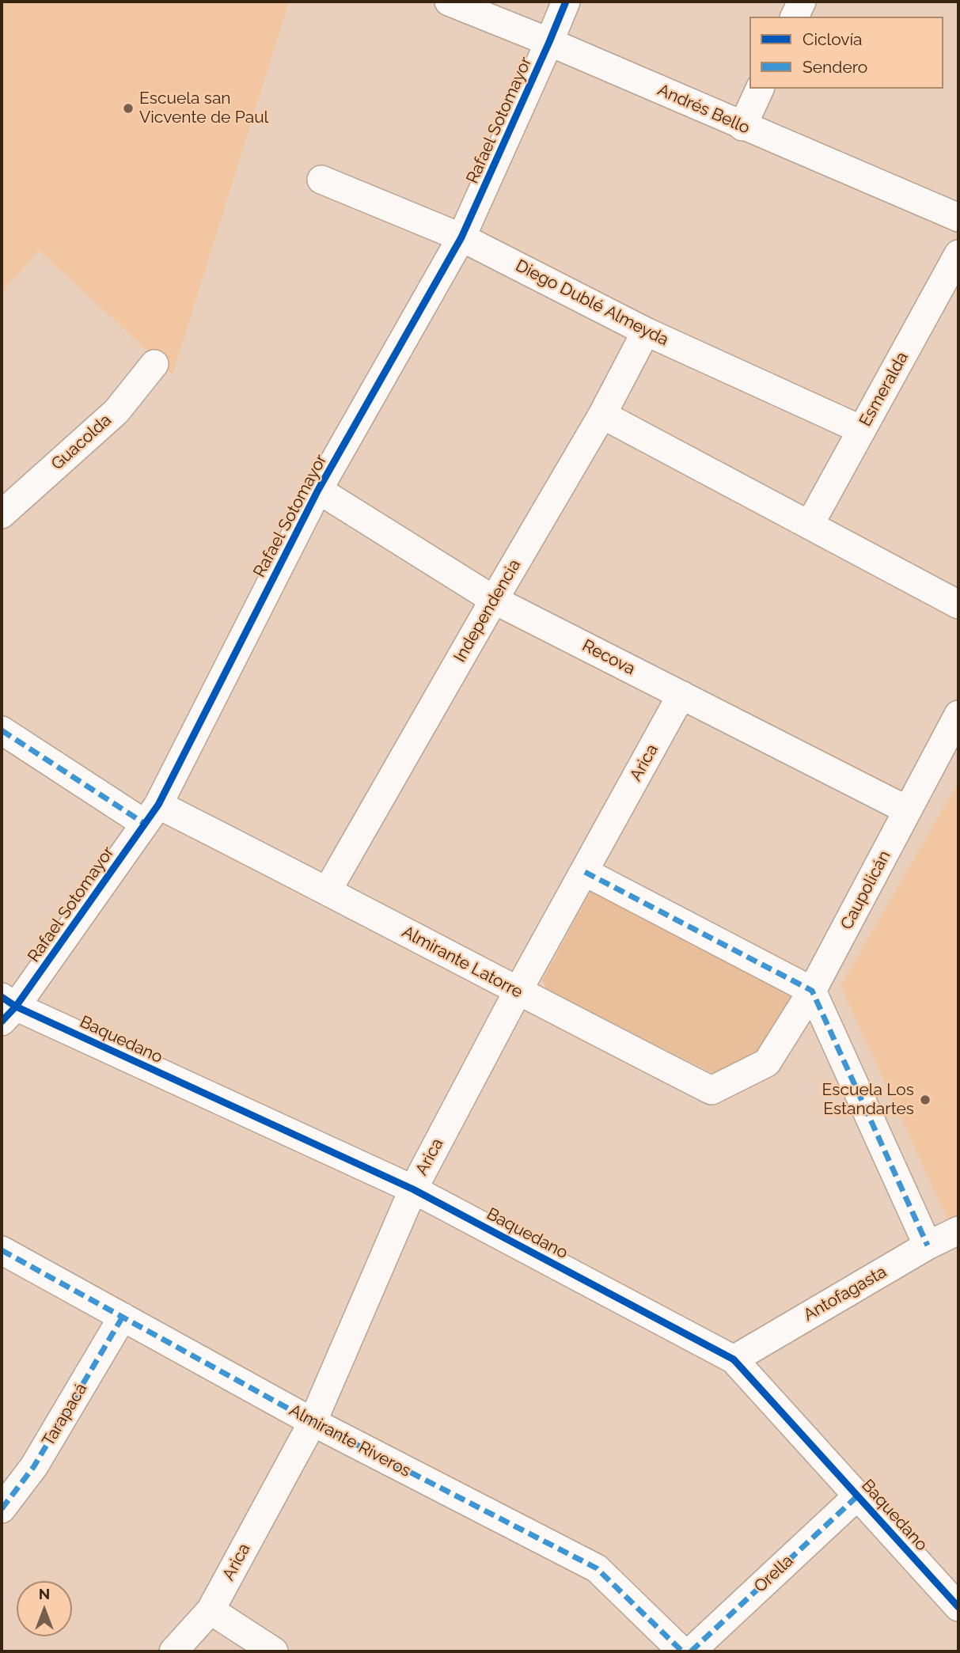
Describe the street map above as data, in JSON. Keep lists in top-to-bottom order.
{
  "streets": {
    "street": [
      "Andrés Bello",
      "Rafael Sotomayor",
      "Diego Dublé Almeyda",
      "Esmeralda",
      "Guacolda",
      "Independencia",
      "Recova",
      "Arica",
      "Caupolicán",
      "Almirante Latorre",
      "Baquedano",
      "Antofagasta",
      "Tarapacá",
      "Almirante Riveros",
      "Orella"
    ]
  },
  "crossings": [
    ["Andrés Bello", "Rafael Sotomayor"],
    ["Rafael Sotomayor", "Diego Dublé Almeyda"],
    ["Rafael Sotomayor", "Recova"],
    ["Rafael Sotomayor", "Almirante Latorre"],
    ["Rafael Sotomayor", "Baquedano"],
    ["Diego Dublé Almeyda", "Esmeralda"],
    ["Diego Dublé Almeyda", "Independencia"],
    ["Independencia", "Recova"],
    ["Independencia", "Almirante Latorre"],
    ["Recova", "Arica"],
    ["Recova", "Caupolicán"],
    ["Arica", "Almirante Latorre"],
    ["Arica", "Baquedano"],
    ["Arica", "Almirante Riveros"],
    ["Caupolicán", "Almirante Latorre"],
    ["Baquedano", "Antofagasta"],
    ["Baquedano", "Orella"],
    ["Tarapacá", "Almirante Riveros"]
  ],
  "places": ["Escuela san Vicvente de Paul", "Escuela Los Estandartes"],
  "legend": ["Ciclovía", "Sendero"],
  "north": "top"
}
